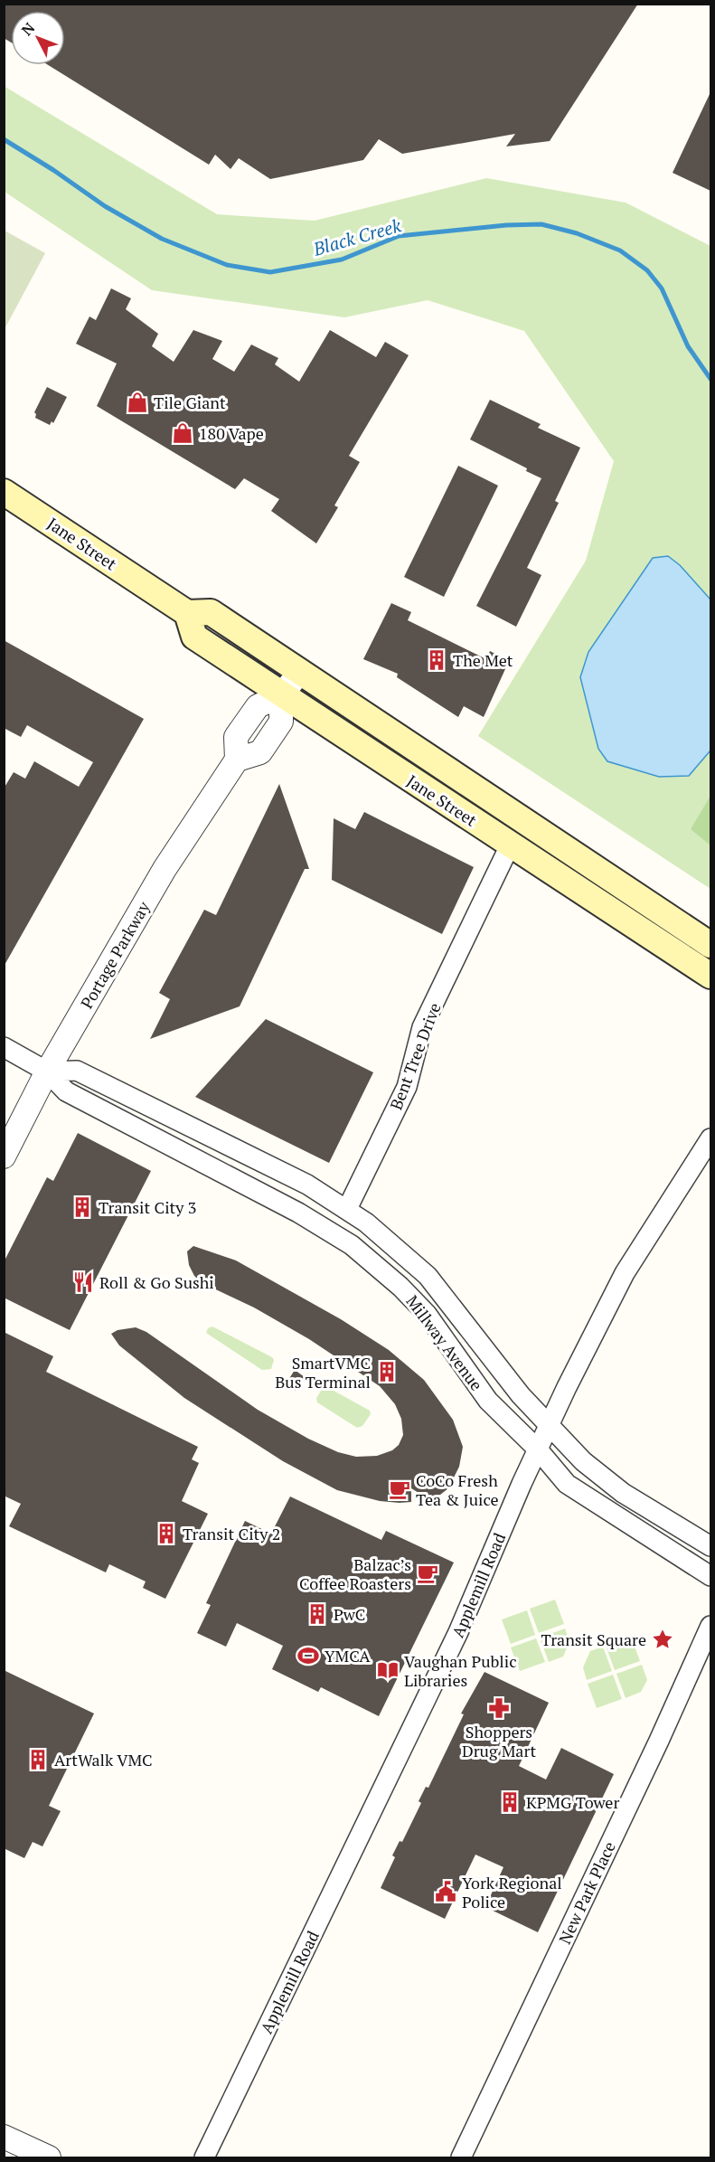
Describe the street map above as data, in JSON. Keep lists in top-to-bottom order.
{
  "streets": {
    "main road": ["Jane Street"],
    "street": [
      "Portage Parkway",
      "Bent Tree Drive",
      "Millway Avenue",
      "Applemill Road",
      "New Park Place"
    ]
  },
  "crossings": [
    ["Jane Street", "Portage Parkway"],
    ["Jane Street", "Bent Tree Drive"],
    ["Portage Parkway", "Millway Avenue"],
    ["Bent Tree Drive", "Millway Avenue"],
    ["Millway Avenue", "Applemill Road"]
  ],
  "water": ["Black Creek"],
  "places": {
    "shop": ["Tile Giant", "180 Vape"],
    "building": [
      "The Met",
      "Transit City 3",
      "SmartVMC Bus Terminal",
      "Transit City 2",
      "PwC",
      "ArtWalk VMC",
      "KPMG Tower"
    ],
    "restaurant": ["Roll & Go Sushi"],
    "cafe": ["CoCo Fresh Tea & Juice", "Balzac’s Coffee Roasters"],
    "place": ["Transit Square"],
    "sports": ["YMCA"],
    "library": ["Vaughan Public Libraries"],
    "pharmacy": ["Shoppers Drug Mart"],
    "public building": ["York Regional Police"]
  },
  "north": "top left"
}
